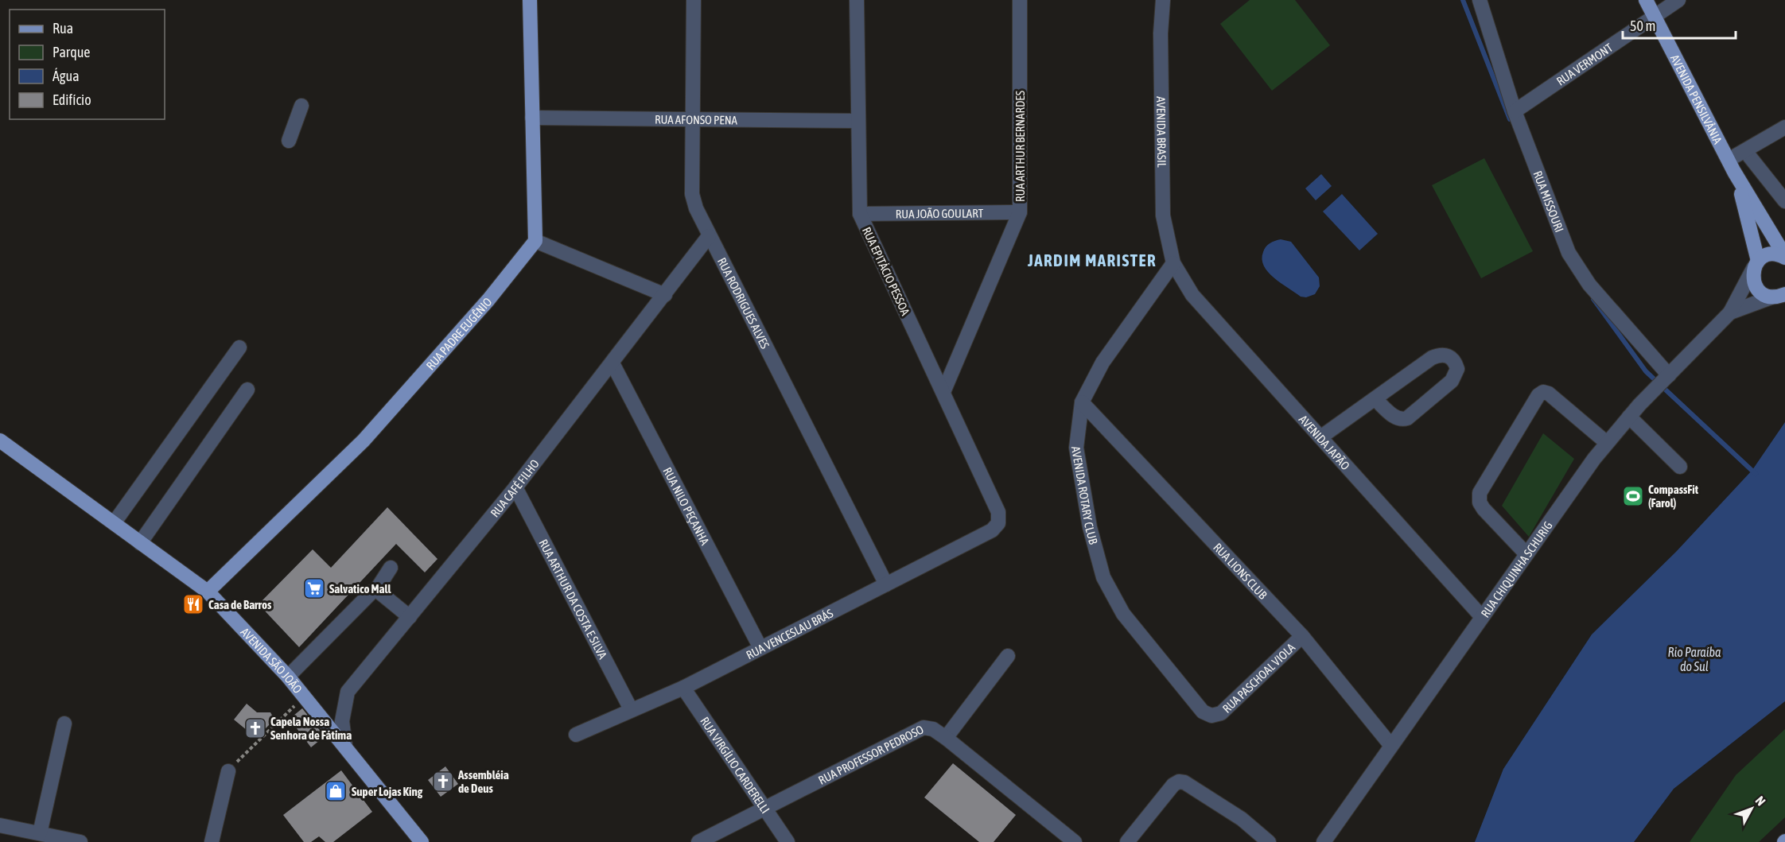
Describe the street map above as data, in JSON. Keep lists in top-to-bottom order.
{
  "streets": {
    "main road": ["AVENIDA PENSILVÂNIA", "RUA PADRE EUGÊNIO", "AVENIDA SÃO JOÃO"],
    "street": [
      "RUA VERMONT",
      "RUA AFONSO PENA",
      "AVENIDA BRASIL",
      "RUA ARTHUR BERNARDES",
      "RUA MISSOURI",
      "RUA JOÃO GOULART",
      "RUA EPITÁCIO PESSOA",
      "RUA RODRIGUES ALVES",
      "AVENIDA JAPÃO",
      "RUA CAFÉ FILHO",
      "AVENIDA ROTARY CLUB",
      "RUA NILO PEÇANHA",
      "RUA CHIQUINHA SCHURIG",
      "RUA LIONS CLUB",
      "RUA ARTHUR DA COSTA E SILVA",
      "RUA VENCESLAU BRÁS",
      "RUA PASCHOAL VIOLA",
      "RUA PROFESSOR PEDROSO",
      "RUA VIRGÍLIO CARDERELLI"
    ]
  },
  "crossings": [
    ["RUA VERMONT", "AVENIDA PENSILVÂNIA"],
    ["RUA VERMONT", "RUA MISSOURI"],
    ["AVENIDA PENSILVÂNIA", "RUA CHIQUINHA SCHURIG"],
    ["RUA AFONSO PENA", "RUA EPITÁCIO PESSOA"],
    ["RUA AFONSO PENA", "RUA RODRIGUES ALVES"],
    ["AVENIDA BRASIL", "AVENIDA JAPÃO"],
    ["AVENIDA BRASIL", "AVENIDA ROTARY CLUB"],
    ["RUA ARTHUR BERNARDES", "RUA JOÃO GOULART"],
    ["RUA ARTHUR BERNARDES", "RUA EPITÁCIO PESSOA"],
    ["RUA MISSOURI", "RUA CHIQUINHA SCHURIG"],
    ["RUA JOÃO GOULART", "RUA EPITÁCIO PESSOA"],
    ["RUA EPITÁCIO PESSOA", "RUA VENCESLAU BRÁS"],
    ["RUA RODRIGUES ALVES", "RUA CAFÉ FILHO"],
    ["RUA RODRIGUES ALVES", "RUA VENCESLAU BRÁS"],
    ["RUA PADRE EUGÊNIO", "AVENIDA SÃO JOÃO"],
    ["AVENIDA JAPÃO", "AVENIDA ROTARY CLUB"],
    ["AVENIDA JAPÃO", "RUA CHIQUINHA SCHURIG"],
    ["RUA CAFÉ FILHO", "RUA NILO PEÇANHA"],
    ["RUA CAFÉ FILHO", "RUA ARTHUR DA COSTA E SILVA"],
    ["RUA CAFÉ FILHO", "AVENIDA SÃO JOÃO"],
    ["AVENIDA ROTARY CLUB", "RUA LIONS CLUB"],
    ["AVENIDA ROTARY CLUB", "RUA PASCHOAL VIOLA"],
    ["RUA NILO PEÇANHA", "RUA VENCESLAU BRÁS"],
    ["RUA CHIQUINHA SCHURIG", "RUA LIONS CLUB"],
    ["RUA LIONS CLUB", "RUA PASCHOAL VIOLA"],
    ["RUA ARTHUR DA COSTA E SILVA", "RUA VENCESLAU BRÁS"],
    ["RUA VENCESLAU BRÁS", "RUA VIRGÍLIO CARDERELLI"],
    ["RUA PROFESSOR PEDROSO", "RUA VIRGÍLIO CARDERELLI"]
  ],
  "districts": ["JARDIM MARISTER"],
  "water": ["Rio Paraíba do Sul"],
  "places": {
    "sports": ["CompassFit (Farol)"],
    "supermarket": ["Salvatico Mall"],
    "restaurant": ["Casa de Barros"],
    "church": ["Capela Nossa Senhora de Fátima", "Assembléia de Deus"],
    "shop": ["Super Lojas King"]
  },
  "legend": [
    "Rua",
    "Parque",
    "Água",
    "Edifício"
  ],
  "scale_bar": "50 m",
  "north": "top right"
}
